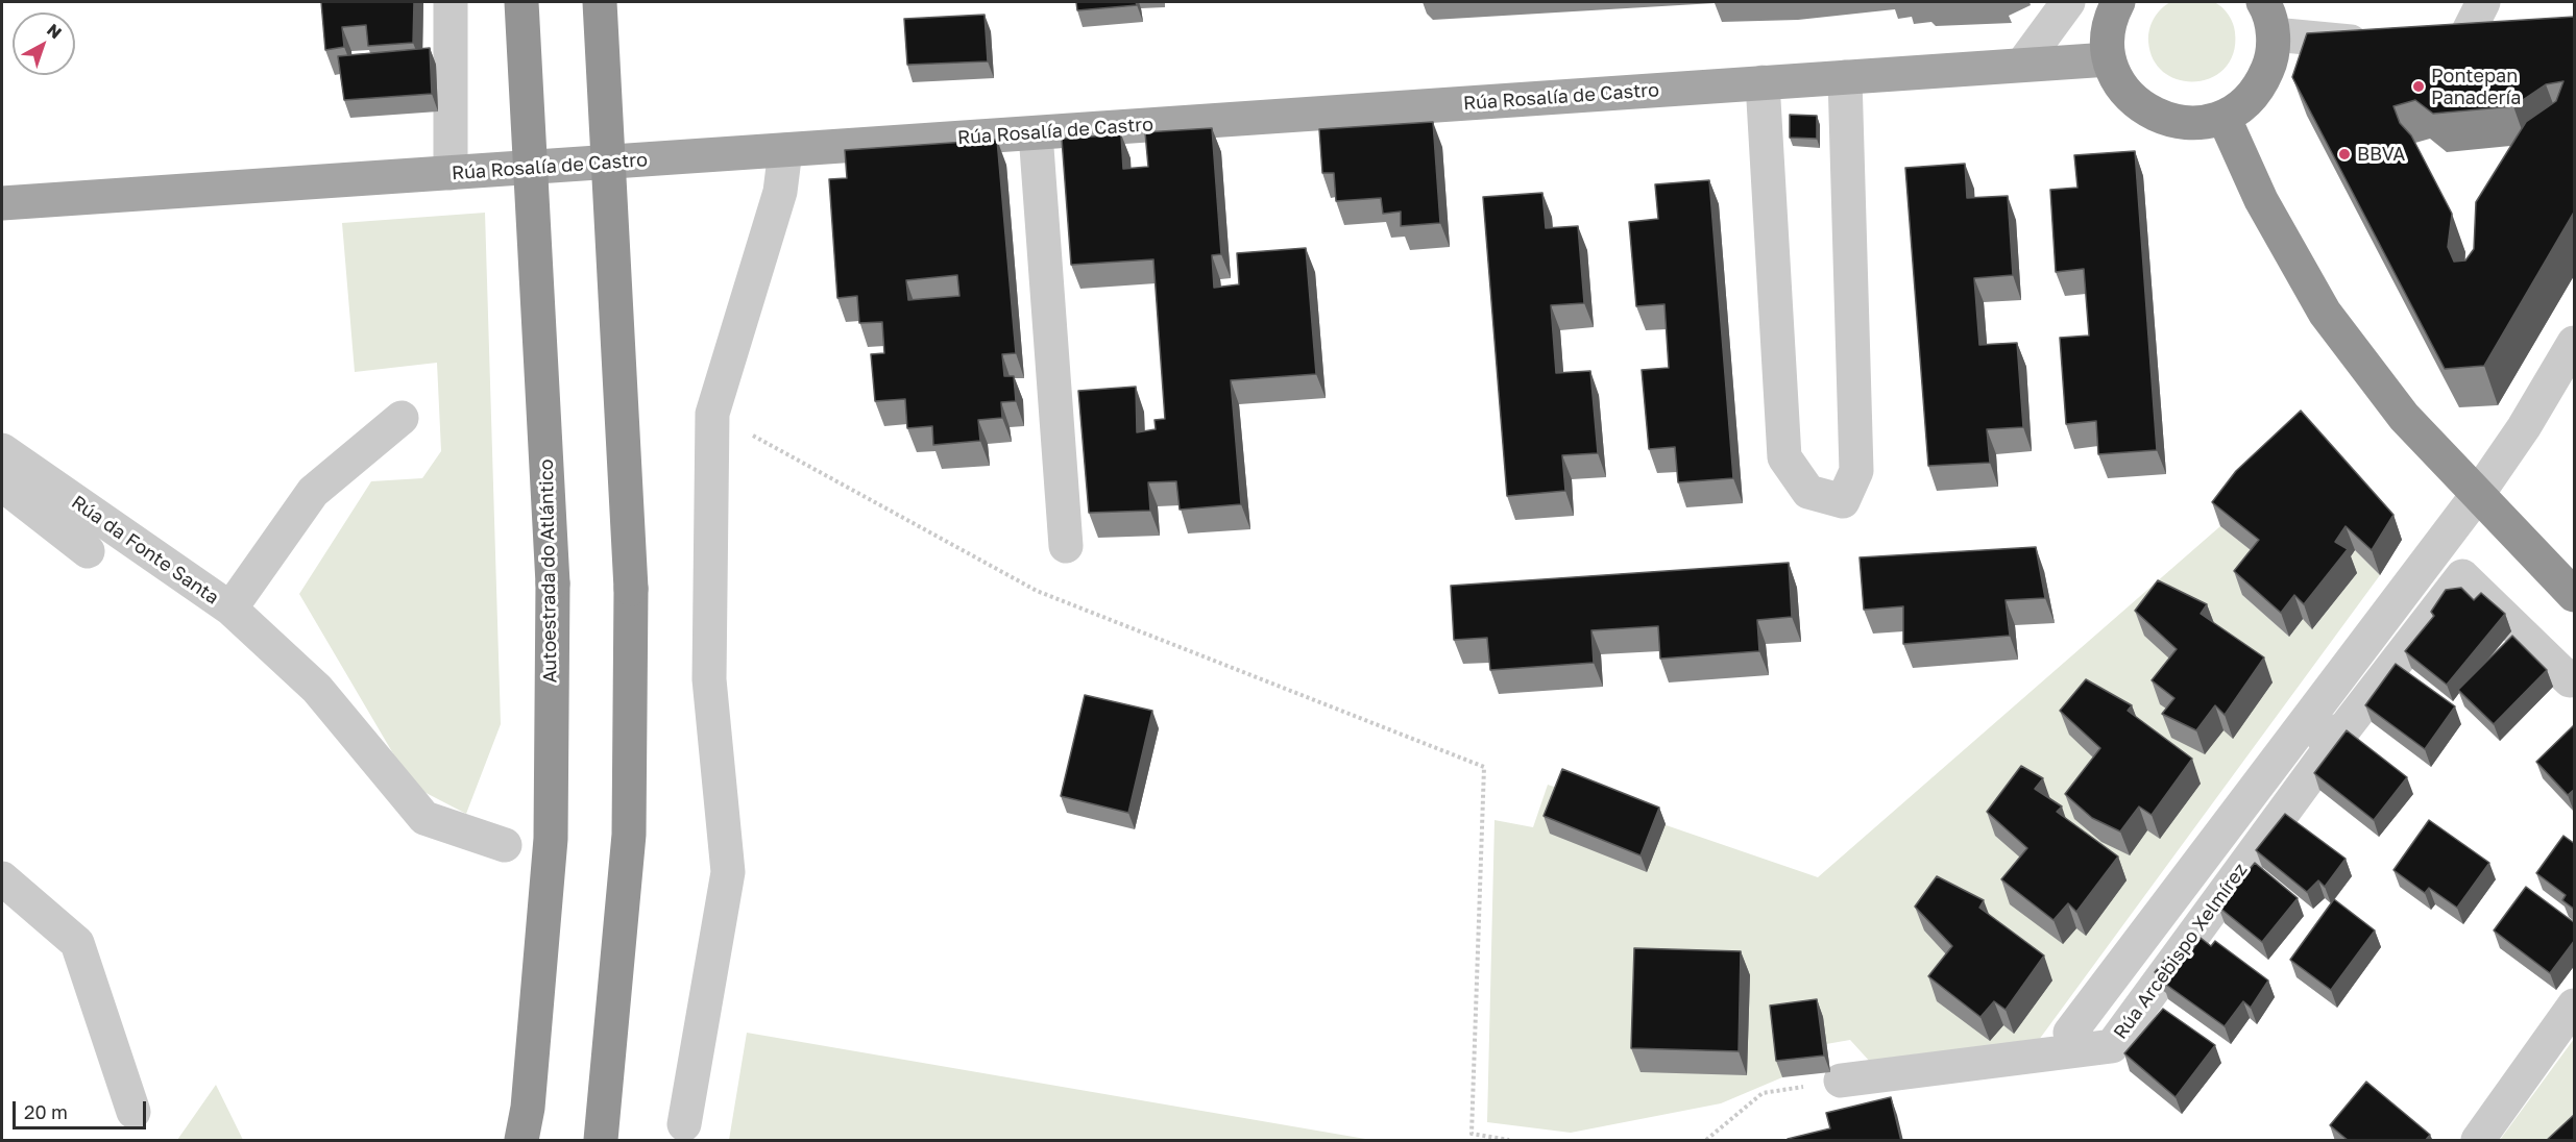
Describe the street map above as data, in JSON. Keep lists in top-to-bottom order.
{
  "streets": {
    "highway": ["Autoestrada do Atlántico"],
    "main road": ["Rúa Rosalía de Castro"],
    "street": ["Rúa da Fonte Santa", "Rúa Arcebispo Xelmírez"]
  },
  "places": ["Pontepan Panadería", "BBVA"],
  "scale_bar": "20 m",
  "north": "top right"
}
